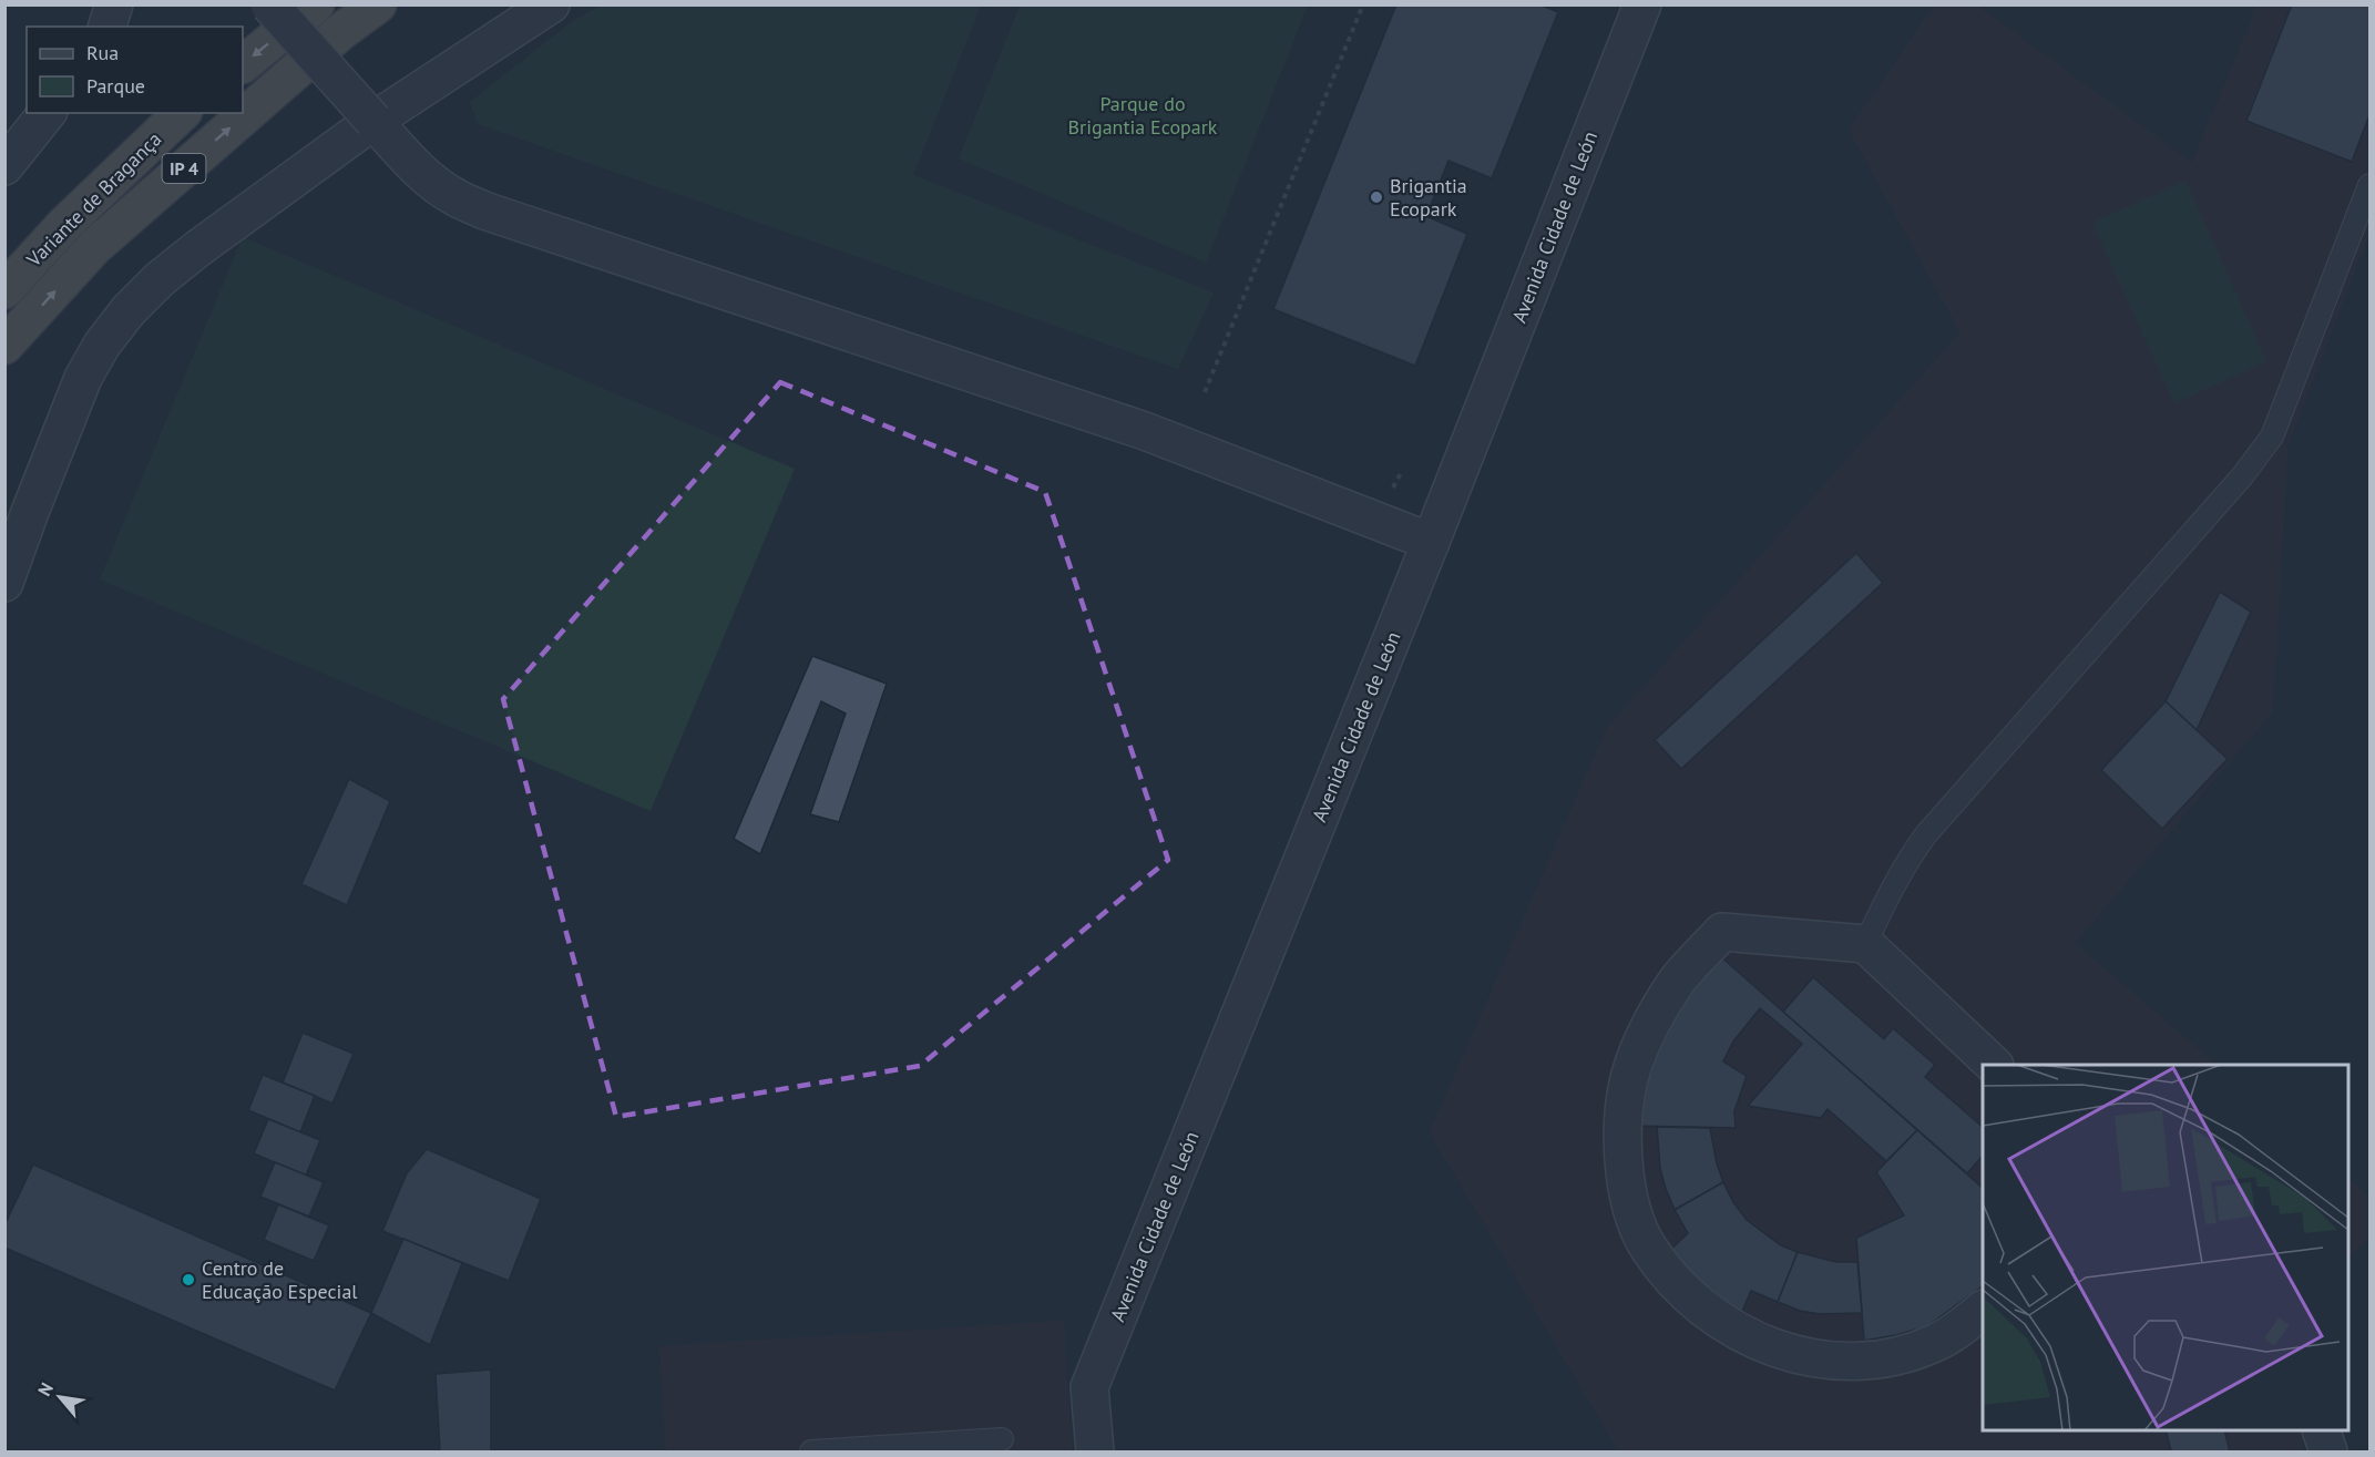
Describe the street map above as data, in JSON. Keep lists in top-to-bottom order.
{
  "streets": {
    "highway": ["IP 4", "Variante de Bragança"],
    "street": ["Avenida Cidade de León"]
  },
  "parks": ["Parque do Brigantia Ecopark"],
  "places": ["Brigantia Ecopark", "Centro de Educação Especial"],
  "legend": ["Rua", "Parque"],
  "north": "top left"
}
